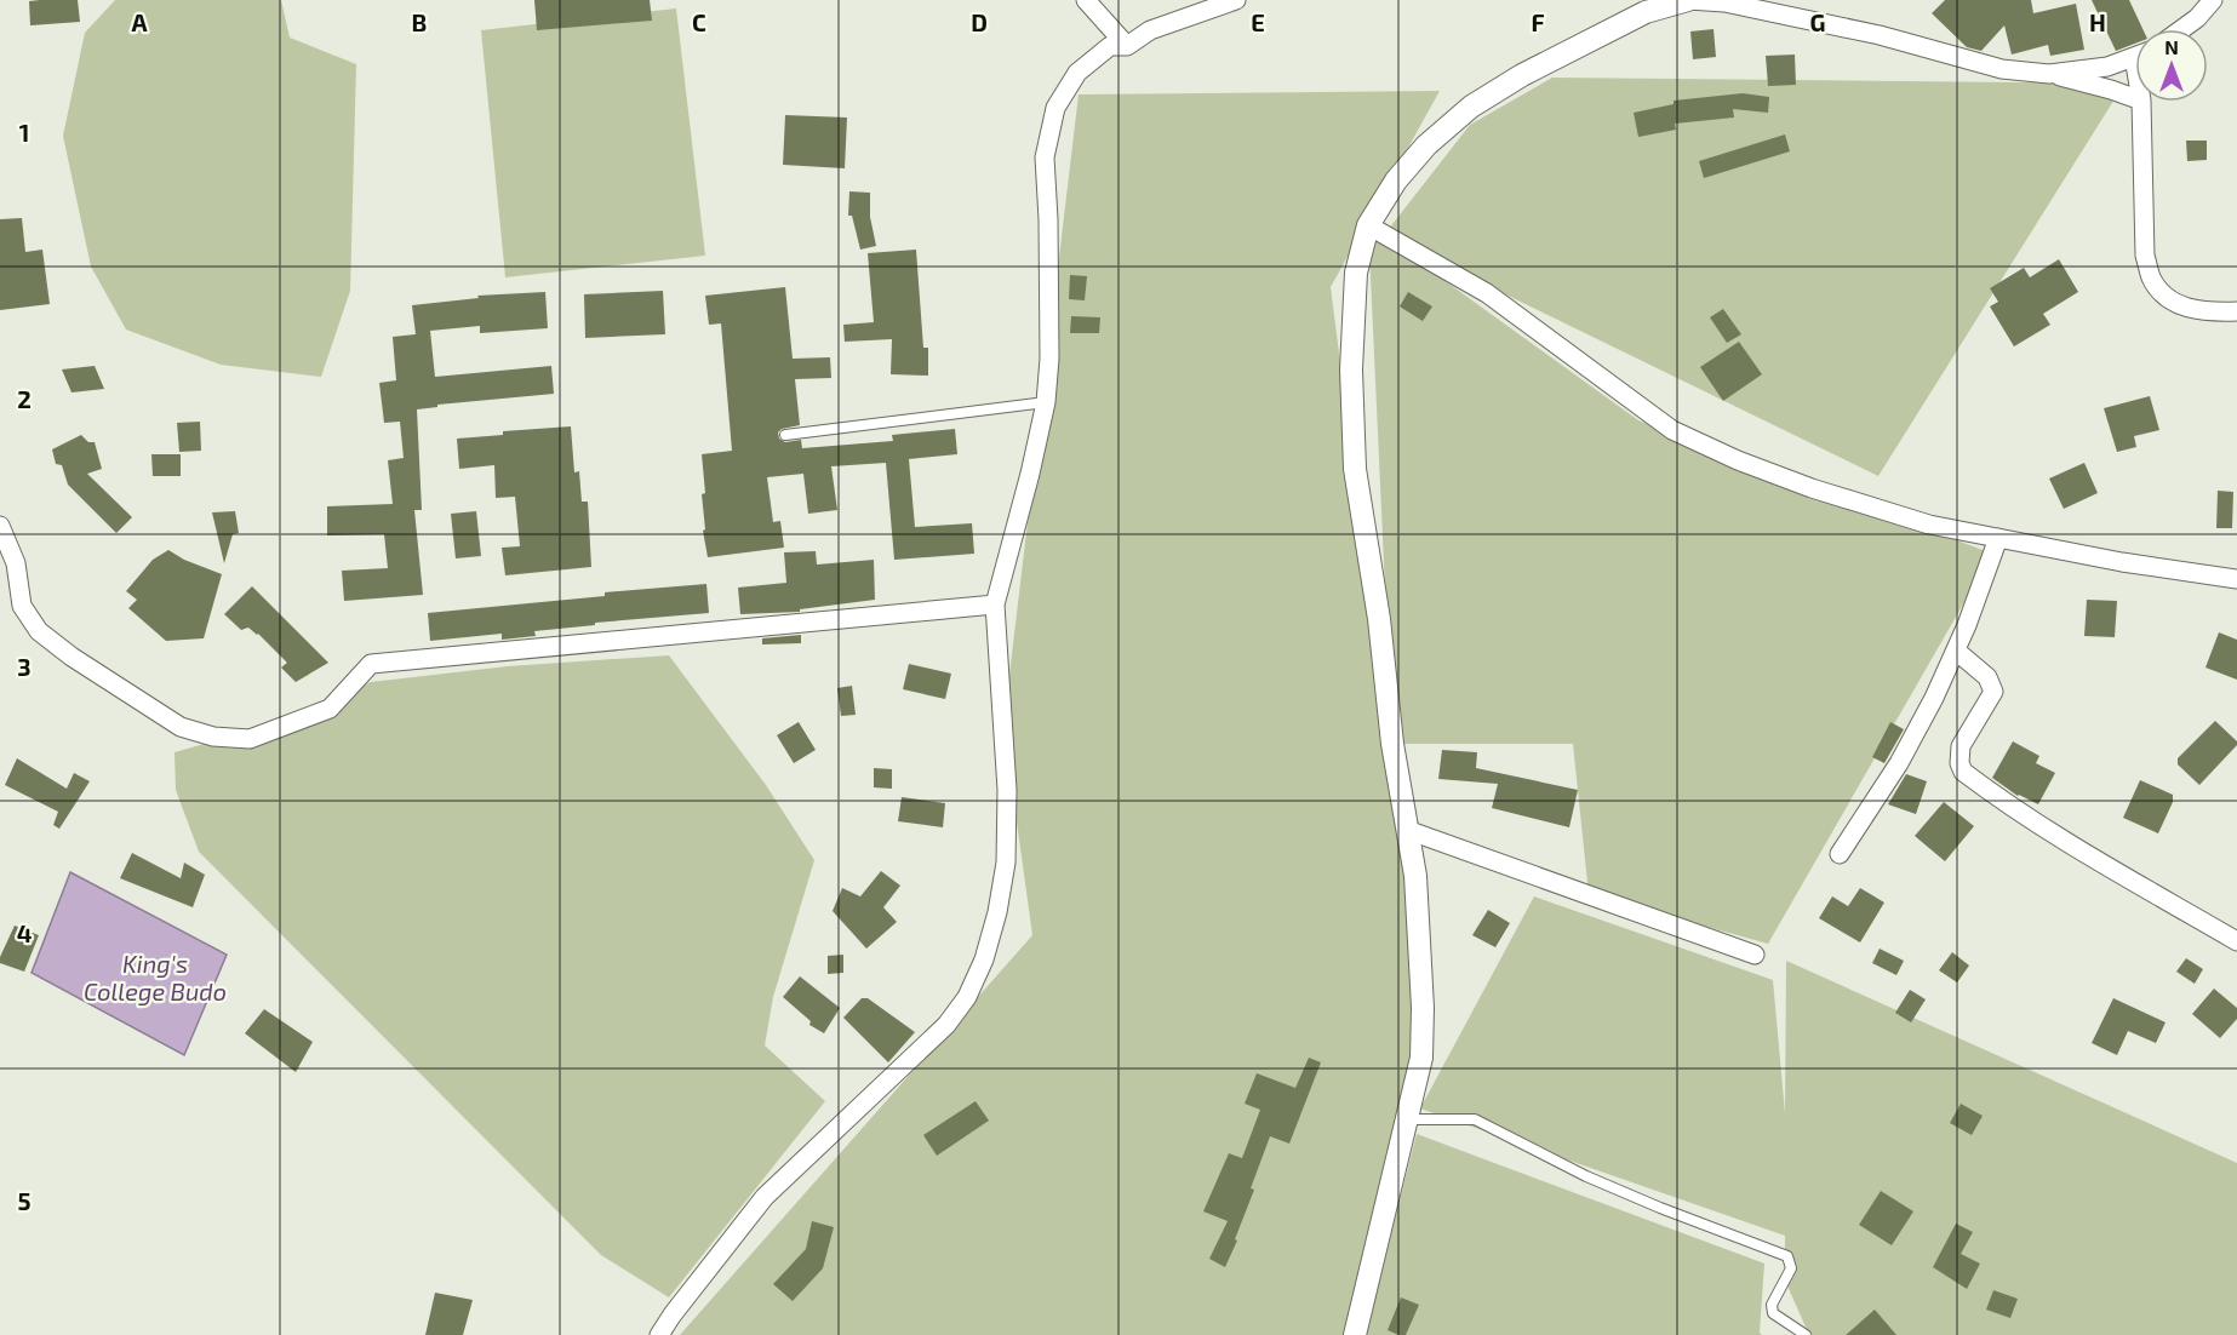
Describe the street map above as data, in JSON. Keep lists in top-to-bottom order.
{
  "water": ["King's College Budo"],
  "north": "top",
  "grid": {
    "columns": [
      "A",
      "B",
      "C",
      "D",
      "E",
      "F",
      "G",
      "H"
    ],
    "rows": [
      "1",
      "2",
      "3",
      "4",
      "5"
    ]
  }
}
